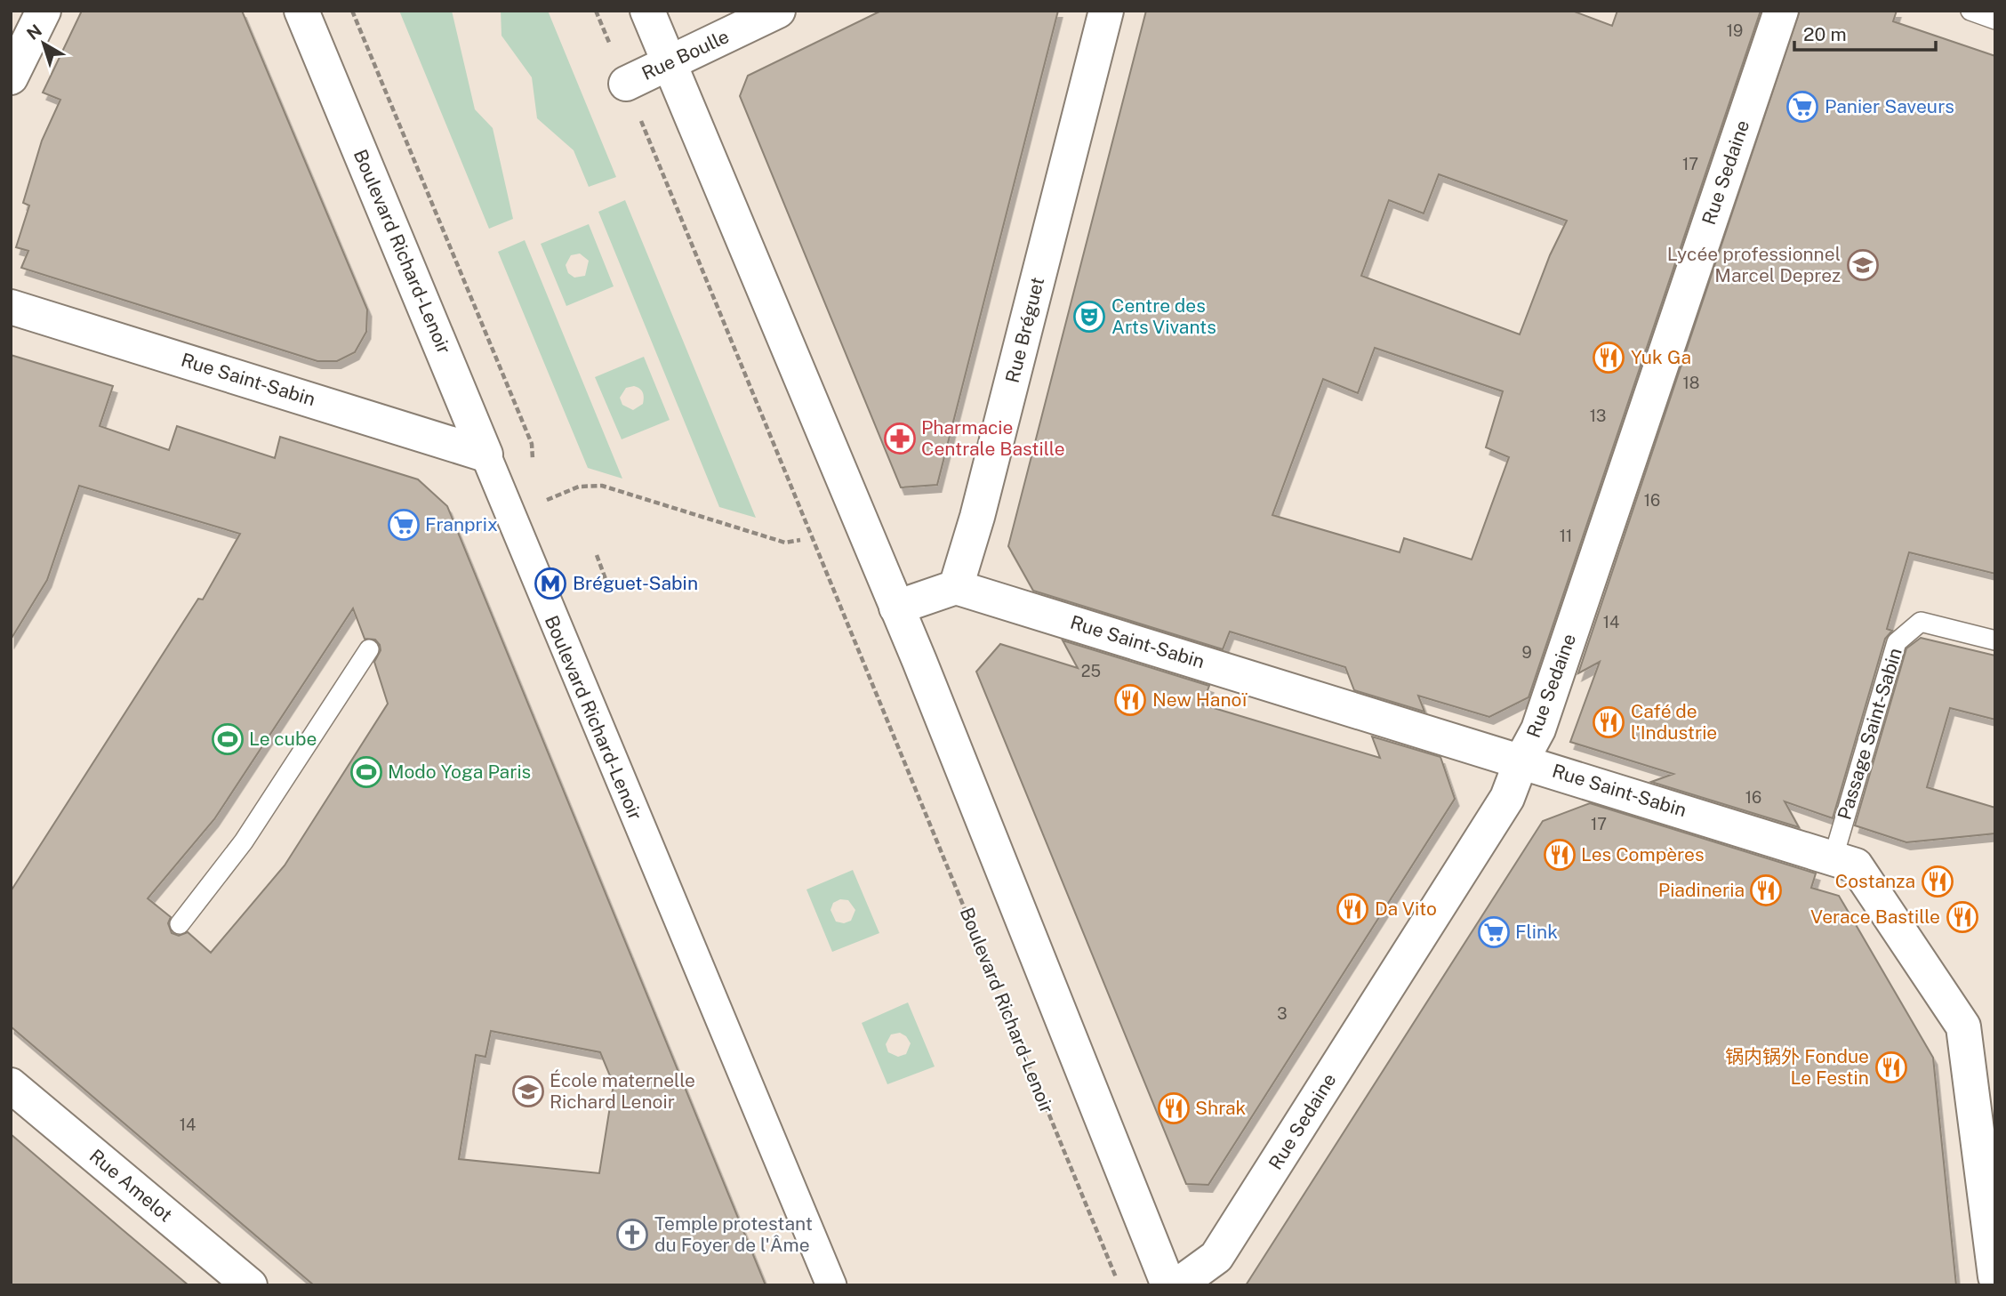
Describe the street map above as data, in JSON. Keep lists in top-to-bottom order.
{
  "streets": {
    "street": [
      "Rue Boulle",
      "Rue Sedaine",
      "Boulevard Richard-Lenoir",
      "Rue Bréguet",
      "Rue Saint-Sabin",
      "Rue Amelot"
    ],
    "lane": ["Passage Saint-Sabin"]
  },
  "crossings": [
    ["Rue Boulle", "Boulevard Richard-Lenoir"],
    ["Rue Sedaine", "Rue Saint-Sabin"],
    ["Boulevard Richard-Lenoir", "Rue Saint-Sabin"],
    ["Rue Bréguet", "Rue Saint-Sabin"],
    ["Rue Saint-Sabin", "Passage Saint-Sabin"]
  ],
  "places": {
    "supermarket": ["Panier Saveurs", "Franprix", "Flink"],
    "school or university": ["Lycée professionnel Marcel Deprez", "École maternelle Richard Lenoir"],
    "theatre": ["Centre des Arts Vivants"],
    "restaurant": [
      "Yuk Ga",
      "New Hanoï",
      "Café de l'Industrie",
      "Les Compères",
      "Costanza",
      "Piadineria",
      "Da Vito",
      "Verace Bastille",
      "锅内锅外 Fondue Le Festin",
      "Shrak"
    ],
    "pharmacy": ["Pharmacie Centrale Bastille"],
    "metro station": ["Bréguet-Sabin"],
    "sports": ["Le cube", "Modo Yoga Paris"],
    "church": ["Temple protestant du Foyer de l'Âme"]
  },
  "house_numbers": [
    "19",
    "17",
    "18",
    "13",
    "16",
    "11",
    "14",
    "9",
    "25",
    "16",
    "17",
    "3",
    "14"
  ],
  "scale_bar": "20 m",
  "north": "top left"
}
